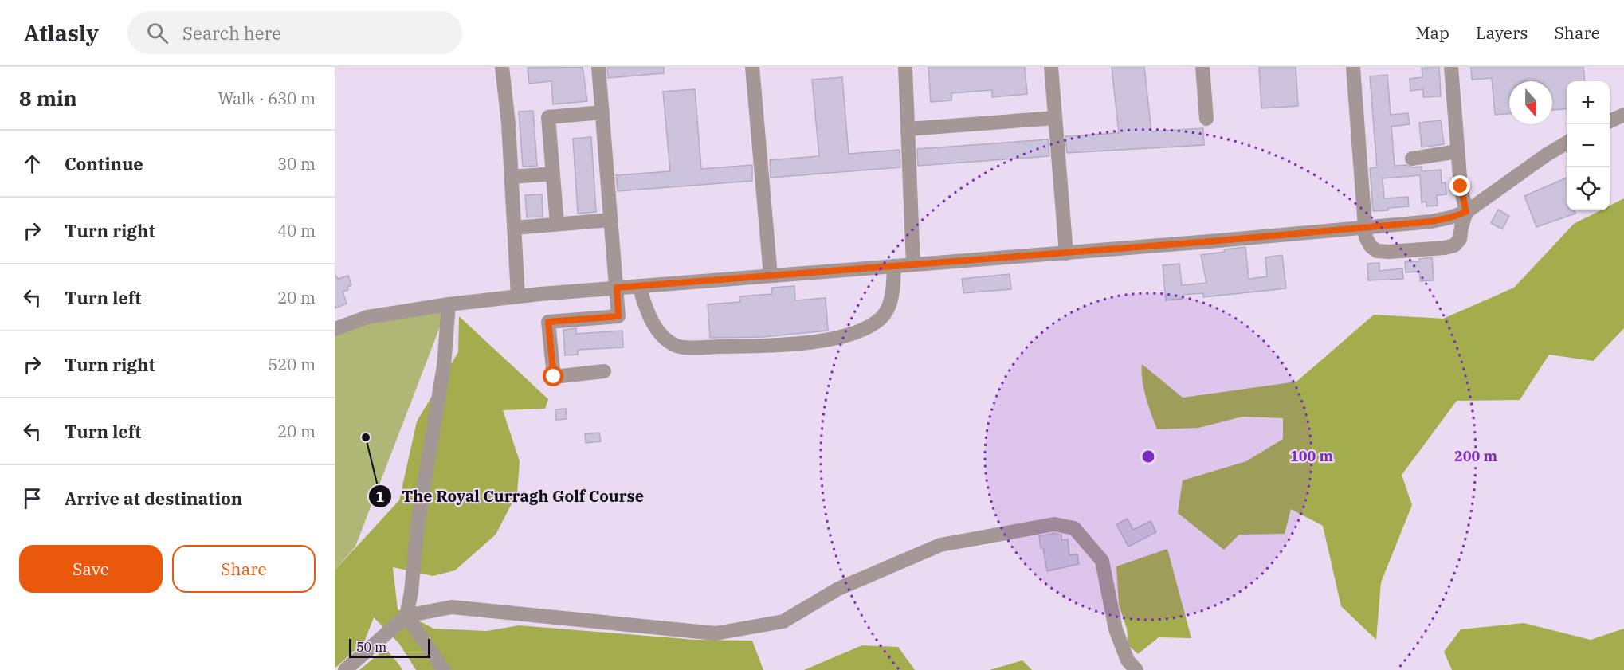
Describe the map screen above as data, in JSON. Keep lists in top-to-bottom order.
{
  "places": ["The Royal Curragh Golf Course"],
  "scale_bar": "50 m",
  "north": "bottom",
  "page": {
    "header": "Atlasly",
    "search": "Search here",
    "nav": ["Map", "Layers", "Share"],
    "heading": ["8 min", "Walk · 630 m"],
    "map_buttons": ["+", "−"],
    "list": [
      ["Continue", "30 m"],
      ["Turn right", "40 m"],
      ["Turn left", "20 m"],
      ["Turn right", "520 m"],
      ["Turn left", "20 m"],
      "Arrive at destination"
    ],
    "buttons": ["Save", "Share"],
    "scale": "50 m"
  },
  "rings": ["100 m", "200 m"]
}
